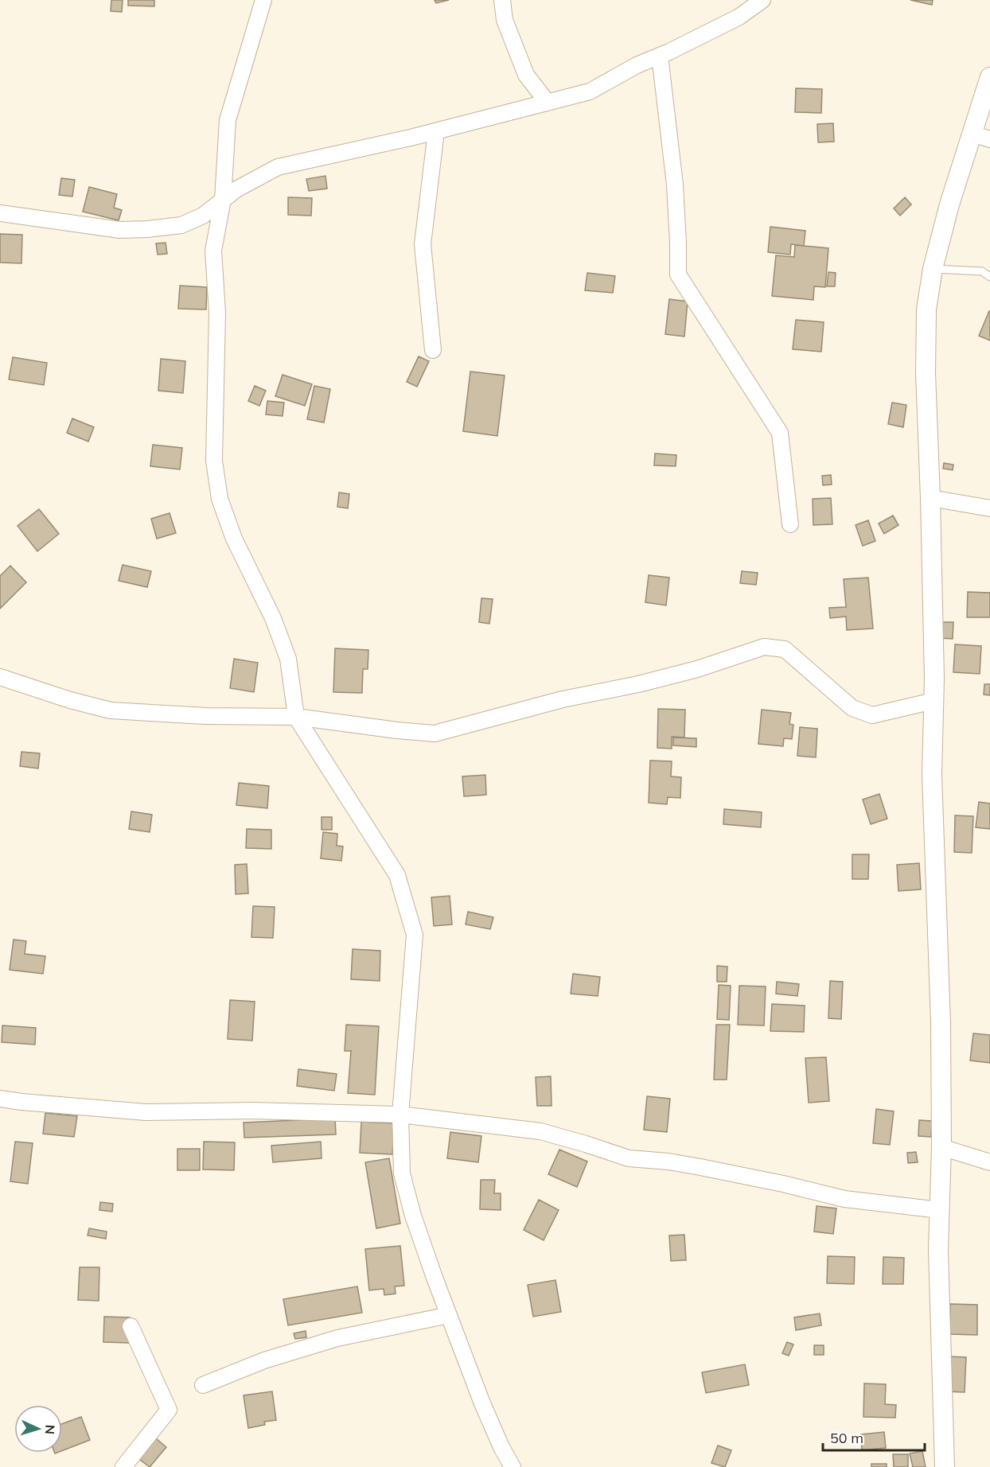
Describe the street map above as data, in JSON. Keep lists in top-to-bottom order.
{
  "scale_bar": "50 m",
  "north": "right"
}
